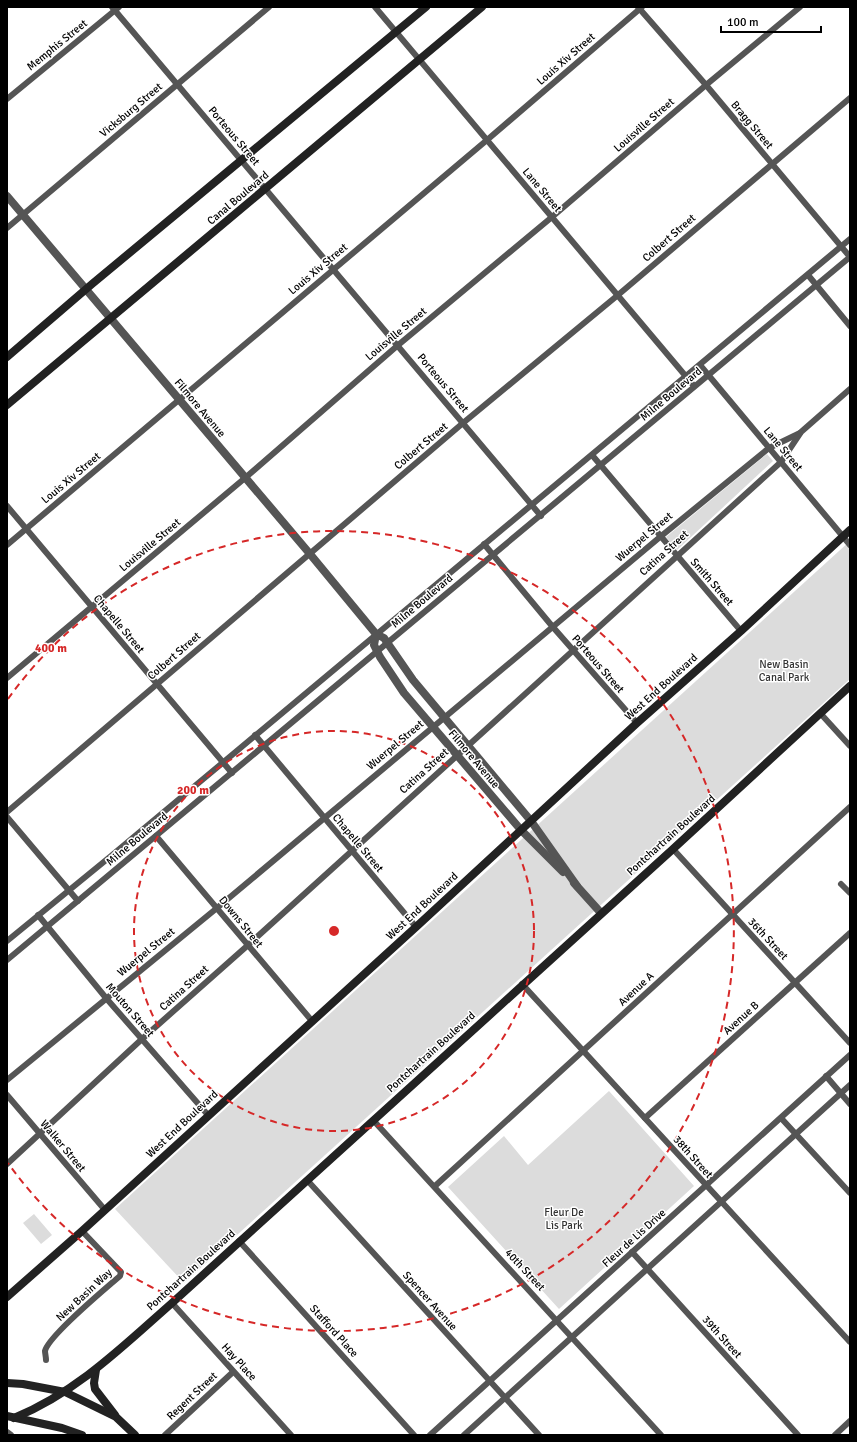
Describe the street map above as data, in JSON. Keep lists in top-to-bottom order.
{
  "streets": {
    "main road": ["Canal Boulevard", "West End Boulevard", "Pontchartrain Boulevard"],
    "street": [
      "Memphis Street",
      "Louis Xiv Street",
      "Vicksburg Street",
      "Louisville Street",
      "Bragg Street",
      "Porteous Street",
      "Lane Street",
      "Colbert Street",
      "Milne Boulevard",
      "Filmore Avenue",
      "Wuerpel Street",
      "Catina Street",
      "Smith Street",
      "Chapelle Street",
      "Downs Street",
      "36th Street",
      "Avenue A",
      "Mouton Street",
      "Avenue B",
      "Walker Street",
      "38th Street",
      "Fleur de Lis Drive",
      "40th Street",
      "New Basin Way",
      "Spencer Avenue",
      "Stafford Place",
      "39th Street",
      "Hay Place",
      "Regent Street"
    ]
  },
  "crossings": [
    ["Memphis Street", "Porteous Street"],
    ["Louis Xiv Street", "Bragg Street"],
    ["Louis Xiv Street", "Porteous Street"],
    ["Louis Xiv Street", "Lane Street"],
    ["Louis Xiv Street", "Filmore Avenue"],
    ["Louis Xiv Street", "Chapelle Street"],
    ["Vicksburg Street", "Porteous Street"],
    ["Vicksburg Street", "Filmore Avenue"],
    ["Louisville Street", "Bragg Street"],
    ["Louisville Street", "Porteous Street"],
    ["Louisville Street", "Lane Street"],
    ["Louisville Street", "Filmore Avenue"],
    ["Louisville Street", "Chapelle Street"],
    ["Bragg Street", "Colbert Street"],
    ["Bragg Street", "Milne Boulevard"],
    ["Porteous Street", "Canal Boulevard"],
    ["Porteous Street", "Colbert Street"],
    ["Porteous Street", "Milne Boulevard"],
    ["Porteous Street", "Wuerpel Street"],
    ["Porteous Street", "Catina Street"],
    ["Porteous Street", "West End Boulevard"],
    ["Lane Street", "Canal Boulevard"],
    ["Lane Street", "Colbert Street"],
    ["Lane Street", "Milne Boulevard"],
    ["Lane Street", "Wuerpel Street"],
    ["Lane Street", "Catina Street"],
    ["Lane Street", "West End Boulevard"],
    ["Canal Boulevard", "Filmore Avenue"],
    ["Colbert Street", "Filmore Avenue"],
    ["Colbert Street", "Chapelle Street"],
    ["Milne Boulevard", "Filmore Avenue"],
    ["Milne Boulevard", "Smith Street"],
    ["Milne Boulevard", "Chapelle Street"],
    ["Milne Boulevard", "Downs Street"],
    ["Milne Boulevard", "Mouton Street"],
    ["Filmore Avenue", "Wuerpel Street"],
    ["Filmore Avenue", "Catina Street"],
    ["Filmore Avenue", "West End Boulevard"],
    ["Filmore Avenue", "Pontchartrain Boulevard"],
    ["Wuerpel Street", "Catina Street"],
    ["Wuerpel Street", "Smith Street"],
    ["Wuerpel Street", "Chapelle Street"],
    ["Wuerpel Street", "Downs Street"],
    ["Wuerpel Street", "Mouton Street"],
    ["Catina Street", "Smith Street"],
    ["Catina Street", "Chapelle Street"],
    ["Catina Street", "Downs Street"],
    ["Catina Street", "Mouton Street"],
    ["Catina Street", "Walker Street"],
    ["Smith Street", "West End Boulevard"],
    ["Chapelle Street", "West End Boulevard"],
    ["West End Boulevard", "Downs Street"],
    ["West End Boulevard", "Mouton Street"],
    ["West End Boulevard", "Walker Street"],
    ["West End Boulevard", "New Basin Way"],
    ["Pontchartrain Boulevard", "36th Street"],
    ["Pontchartrain Boulevard", "38th Street"],
    ["Pontchartrain Boulevard", "40th Street"],
    ["Pontchartrain Boulevard", "Spencer Avenue"],
    ["Pontchartrain Boulevard", "Stafford Place"],
    ["Pontchartrain Boulevard", "Hay Place"],
    ["36th Street", "Avenue A"],
    ["36th Street", "Avenue B"],
    ["Avenue A", "38th Street"],
    ["Avenue A", "40th Street"],
    ["Avenue B", "38th Street"],
    ["38th Street", "Fleur de Lis Drive"],
    ["Fleur de Lis Drive", "40th Street"],
    ["Fleur de Lis Drive", "Spencer Avenue"],
    ["Fleur de Lis Drive", "39th Street"],
    ["Hay Place", "Regent Street"]
  ],
  "parks": ["New Basin Canal Park", "Fleur De Lis Park"],
  "scale_bar": "100 m",
  "rings": ["400 m", "200 m"]
}
